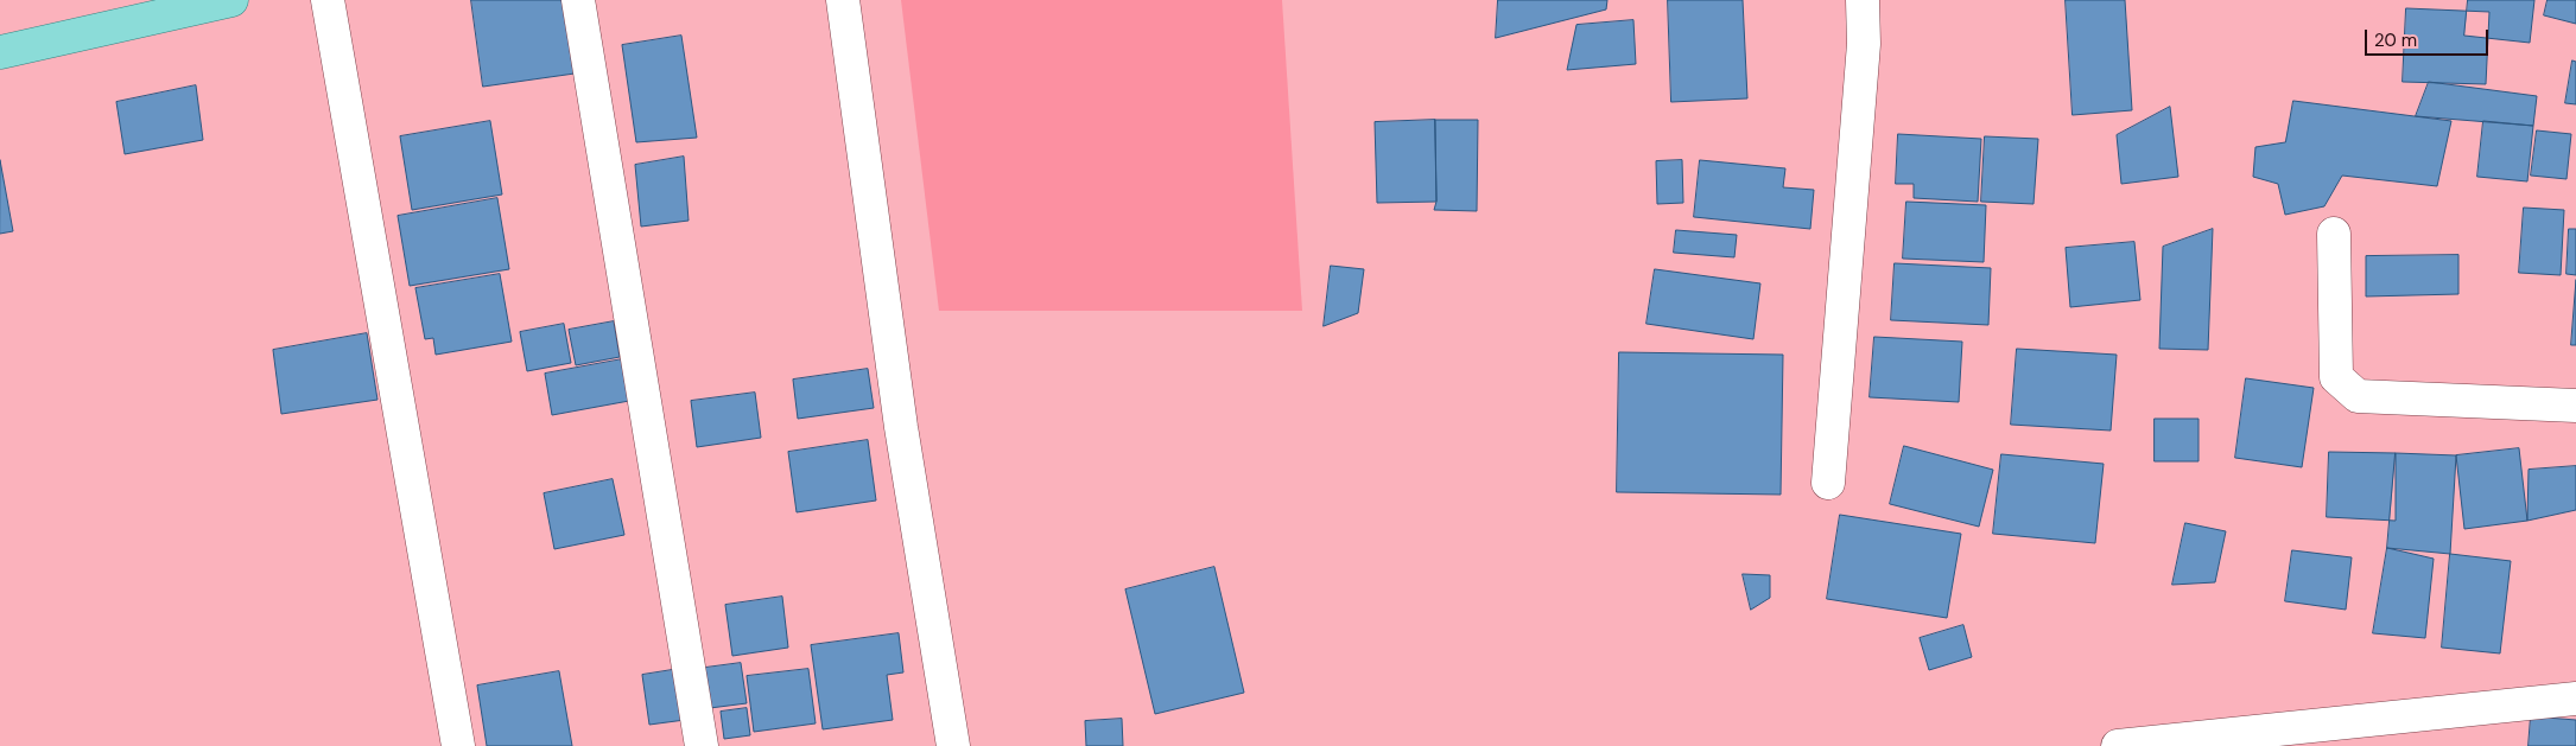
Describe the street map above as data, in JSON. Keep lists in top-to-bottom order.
{
  "scale_bar": "20 m"
}
